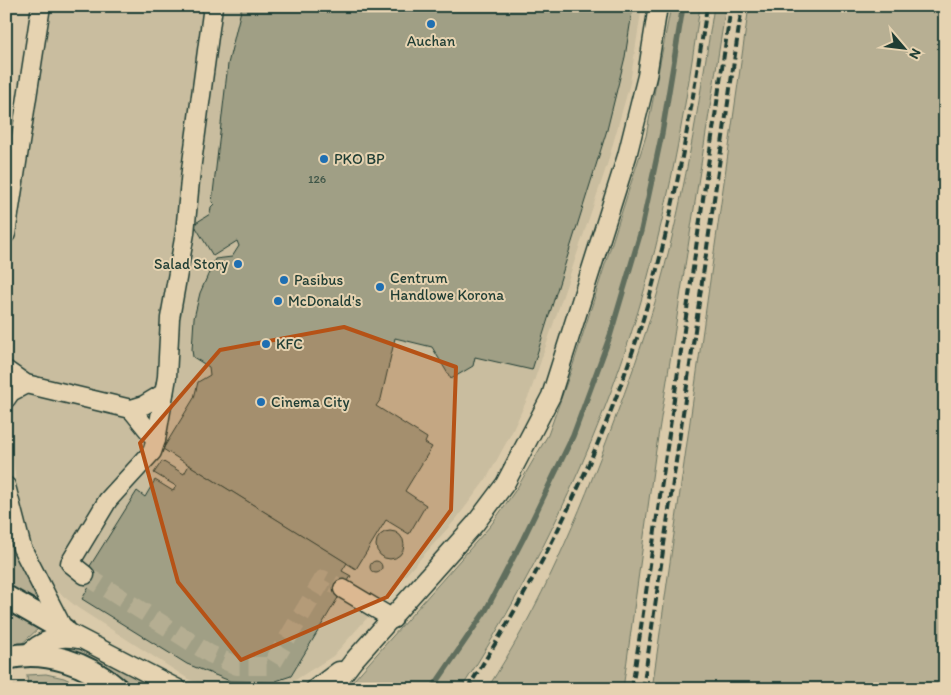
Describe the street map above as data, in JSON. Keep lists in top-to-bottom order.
{
  "places": [
    "Auchan",
    "PKO BP",
    "Salad Story",
    "Pasibus",
    "Centrum Handlowe Korona",
    "McDonald's",
    "KFC",
    "Cinema City"
  ],
  "house_numbers": ["126"],
  "north": "bottom right"
}
